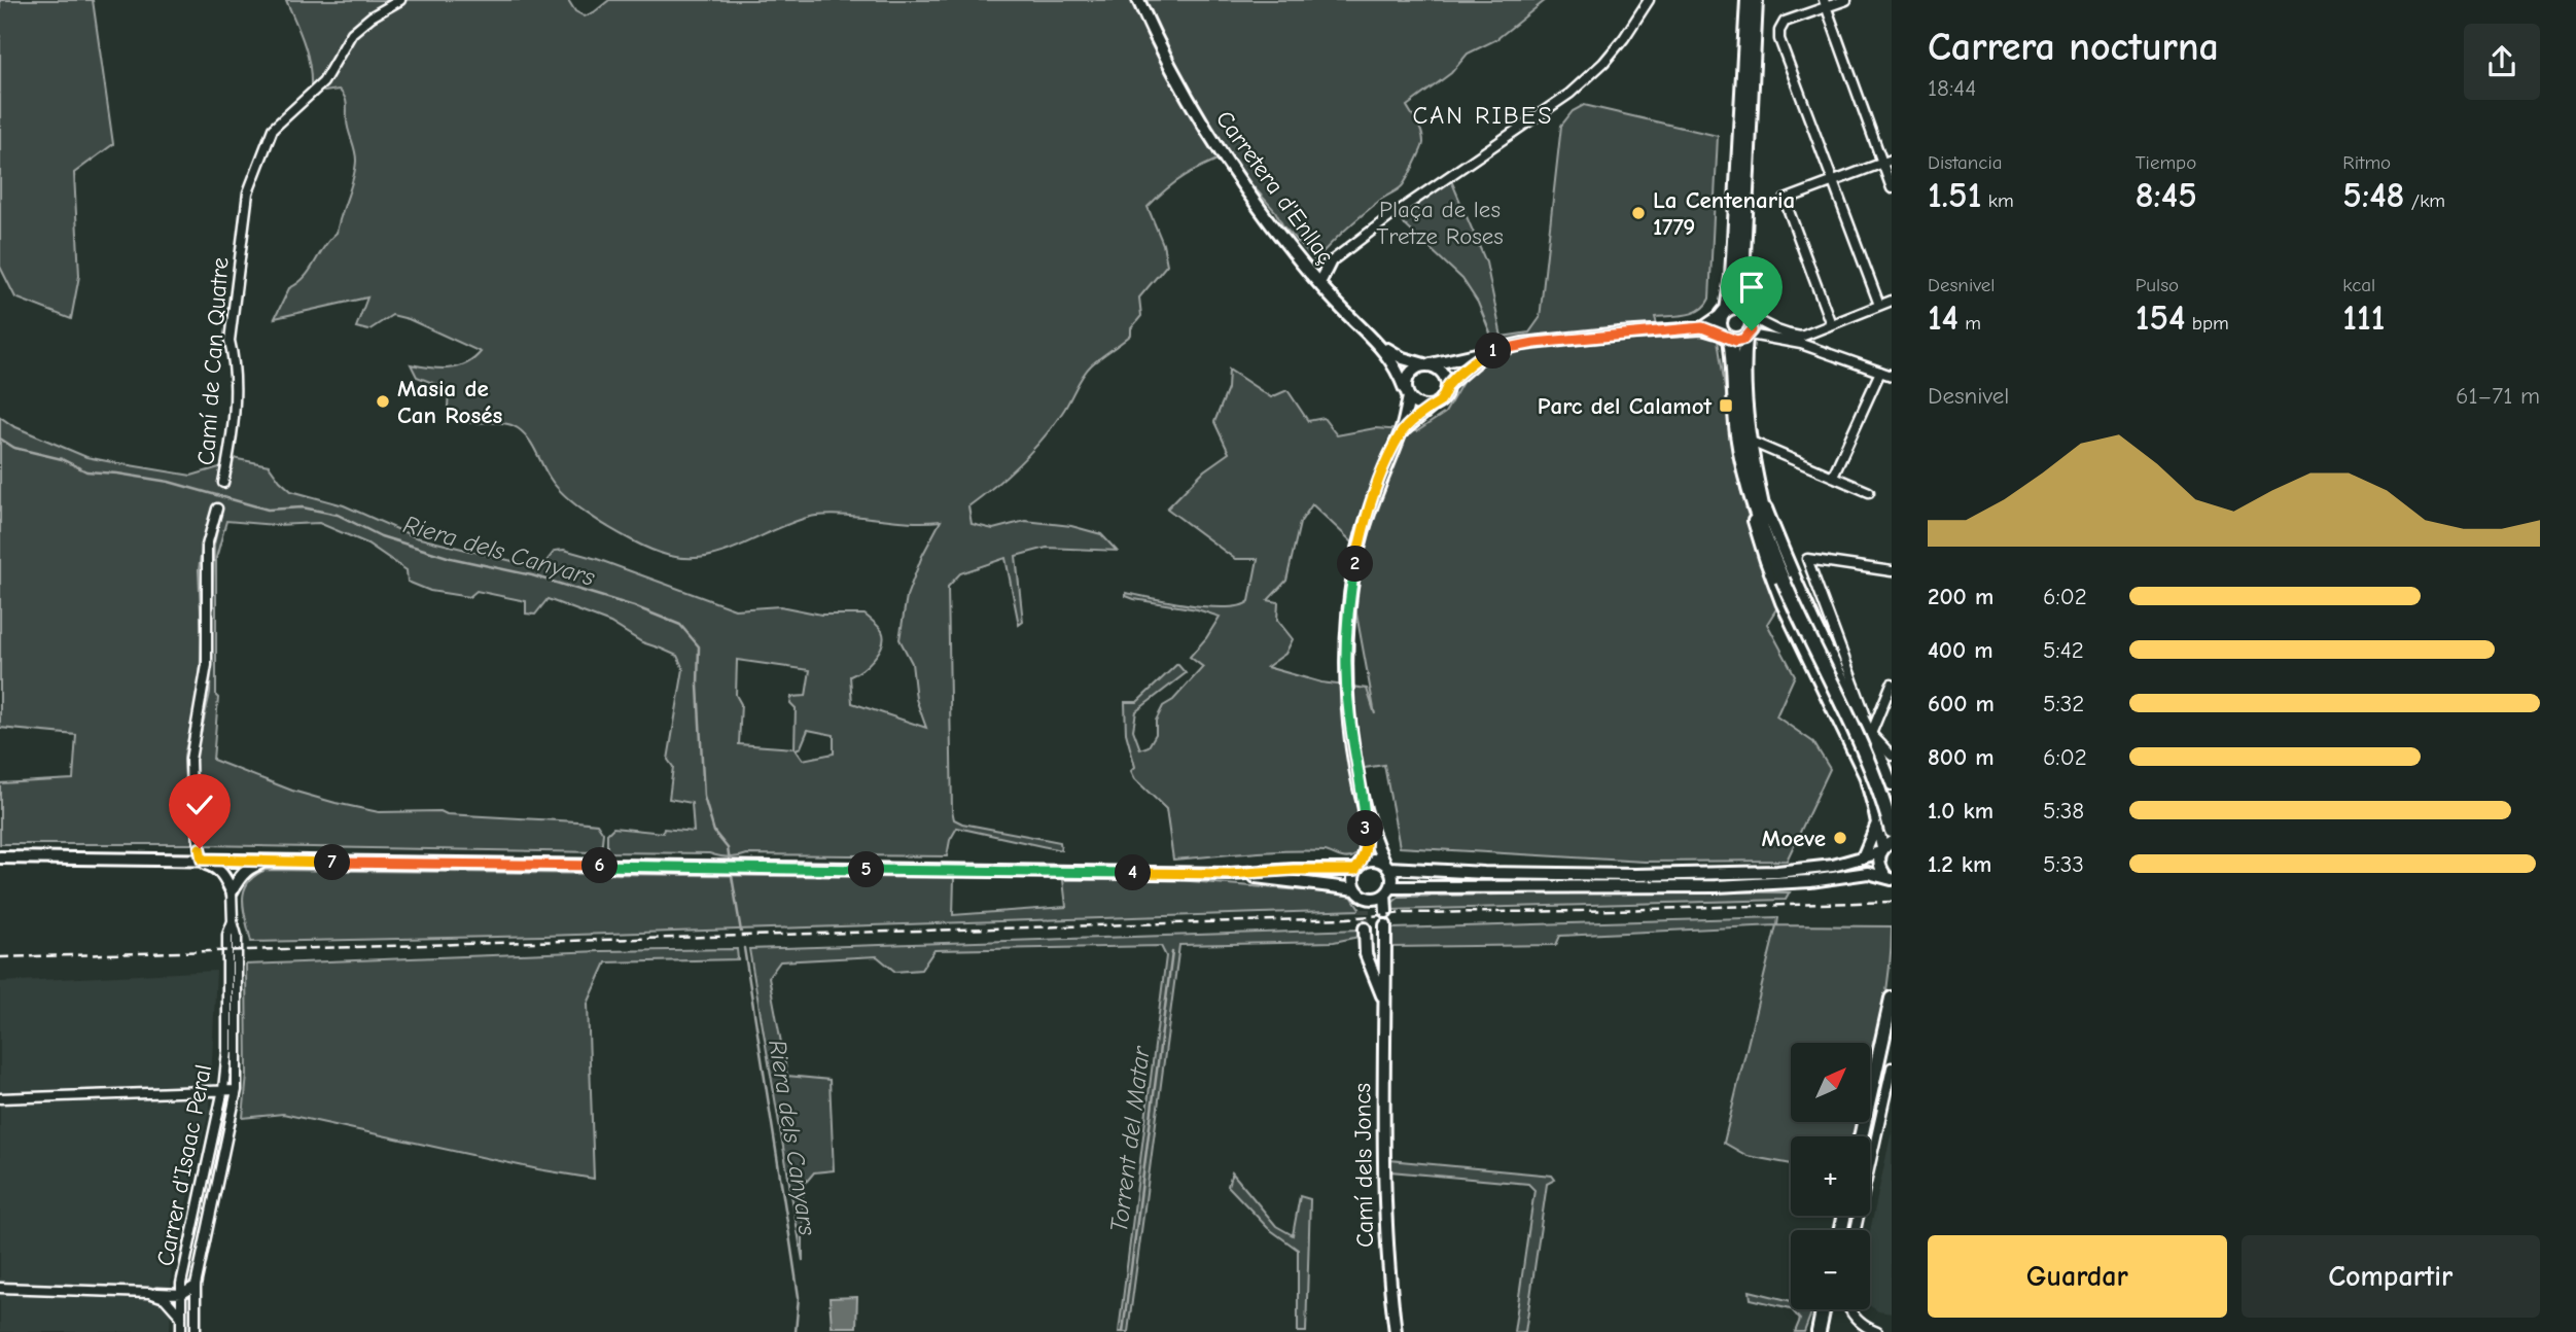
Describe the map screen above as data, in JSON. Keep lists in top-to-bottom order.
{
  "streets": {
    "street": [
      "Carretera d'Enllaç",
      "Camí de Can Quatre",
      "Carrer d'Isaac Peral",
      "Camí dels Joncs"
    ]
  },
  "districts": ["CAN RIBES"],
  "water": ["Riera dels Canyars", "Torrent del Matar"],
  "parks": ["Plaça de les Tretze Roses"],
  "places": {
    "other": ["La Centenaria 1779", "Masia de Can Rosés", "Moeve"],
    "transit": ["Parc del Calamot"]
  },
  "north": "top right",
  "page": {
    "heading": ["Carrera nocturna", "18:44"],
    "stats": [
      ["Distancia", "1.51 km"],
      ["Tiempo", "8:45"],
      ["Ritmo", "5:48 /km"],
      ["Desnivel", "14 m"],
      ["Pulso", "154 bpm"],
      ["kcal", "111"]
    ],
    "pins": [
      "1",
      "2",
      "3",
      "7",
      "6",
      "5",
      "4"
    ],
    "chart": ["Desnivel", "61–71 m"],
    "list": [
      {
        "name": "200 m",
        "note": "6:02"
      },
      {
        "name": "400 m",
        "note": "5:42"
      },
      {
        "name": "600 m",
        "note": "5:32"
      },
      {
        "name": "800 m",
        "note": "6:02"
      },
      {
        "name": "1.0 km",
        "note": "5:38"
      },
      {
        "name": "1.2 km",
        "note": "5:33"
      }
    ],
    "map_buttons": ["+", "−"],
    "buttons": ["Guardar", "Compartir"]
  }
}
